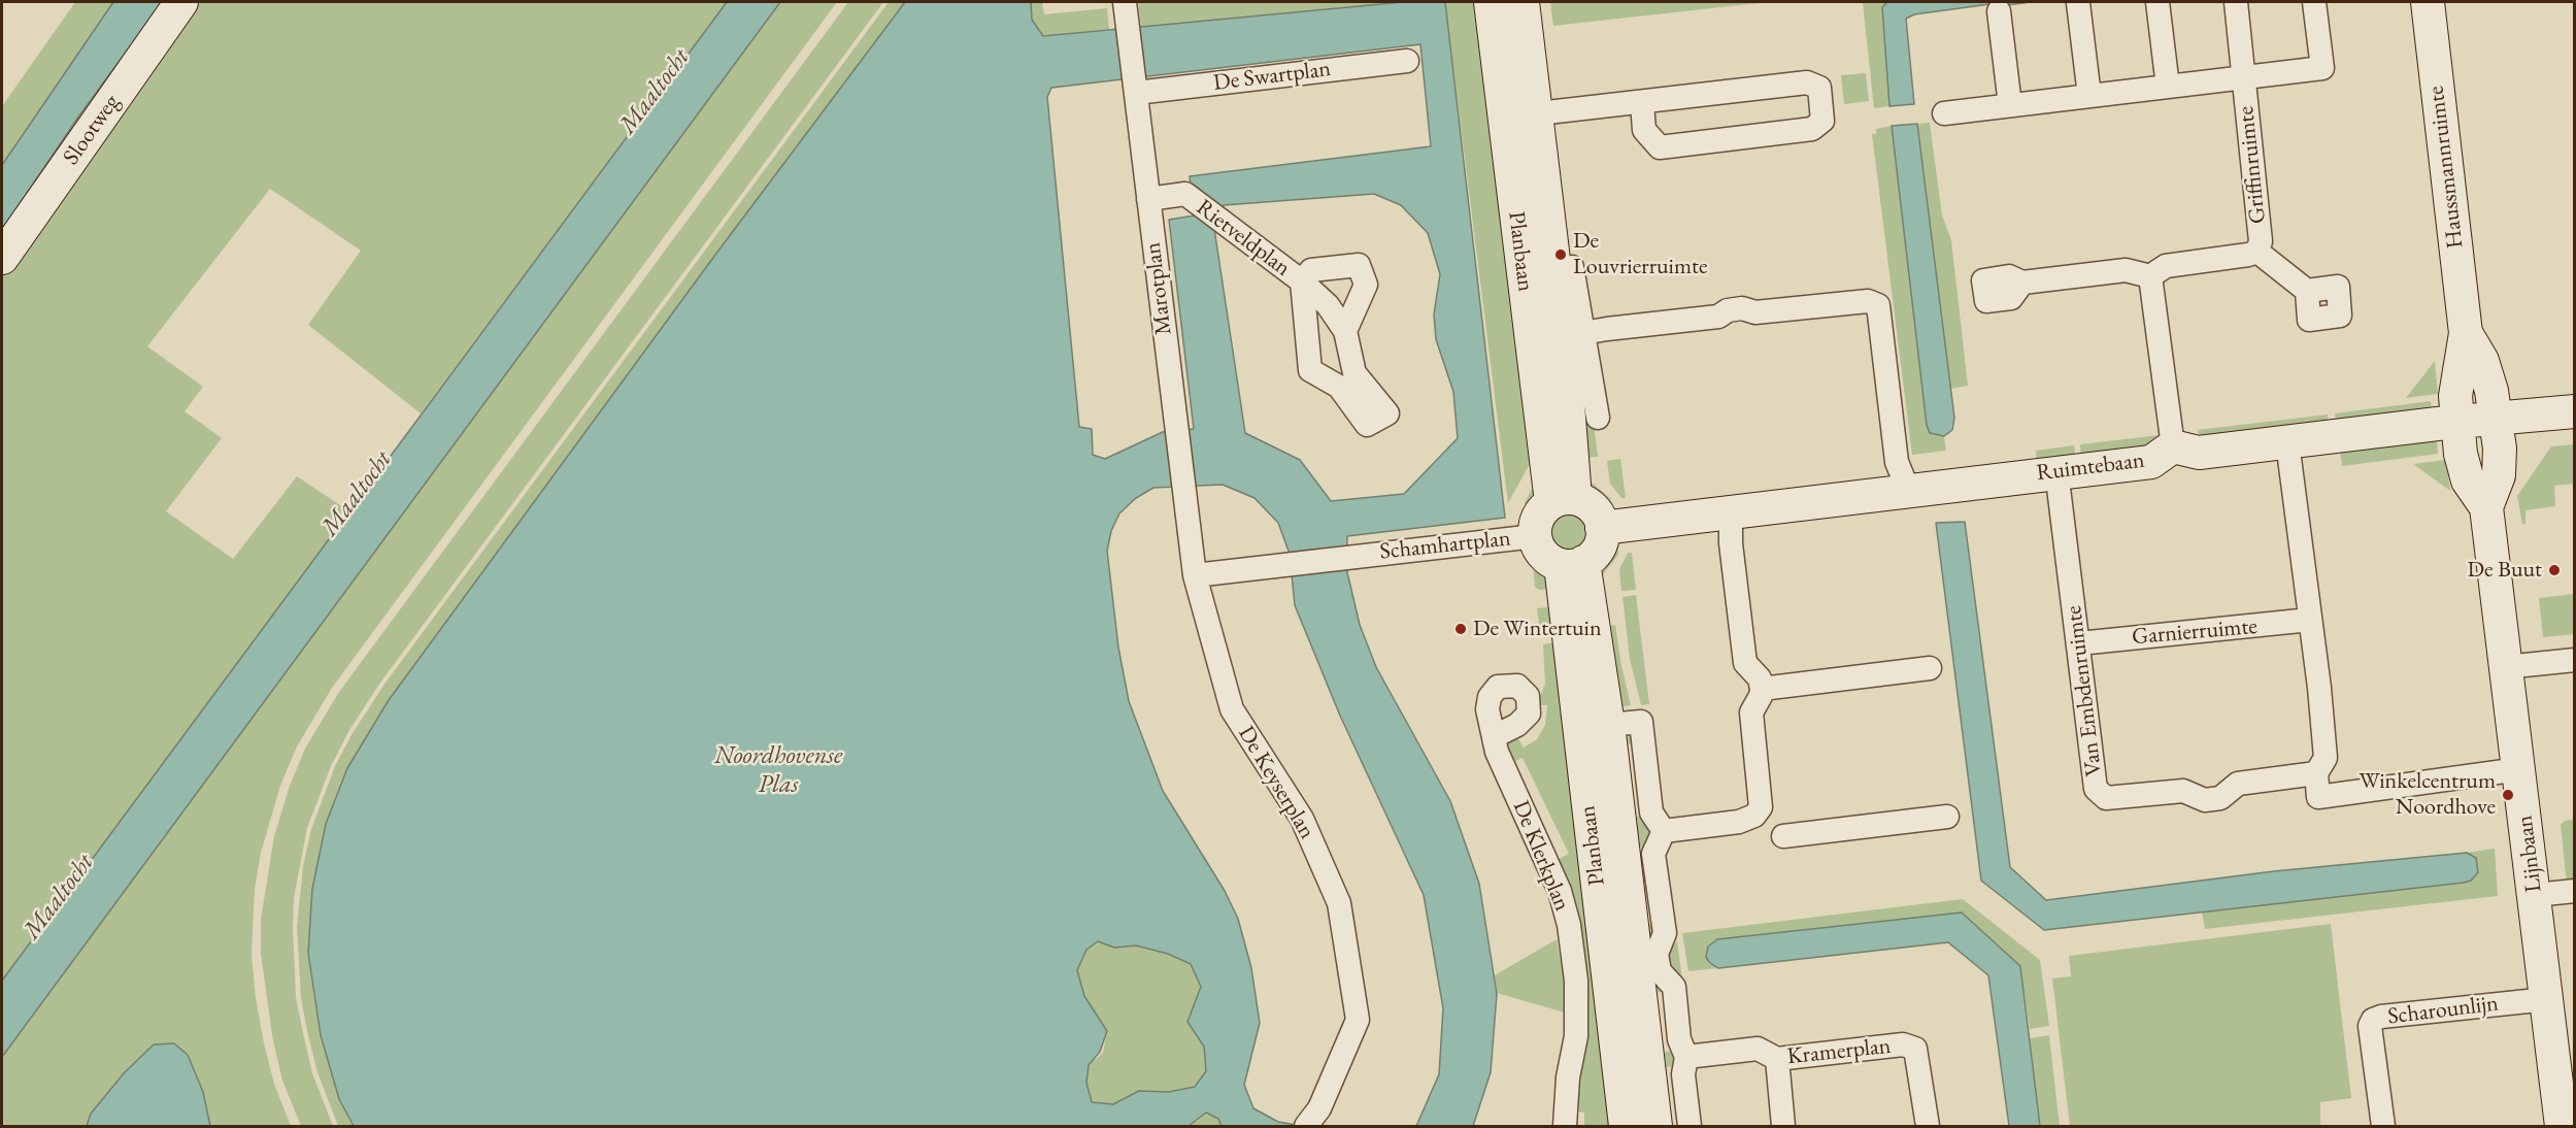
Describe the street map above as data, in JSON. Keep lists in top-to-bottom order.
{
  "streets": {
    "street": [
      "De Swartplan",
      "Slootweg",
      "Griffinruimte",
      "Haussmannruimte",
      "Rietveldplan",
      "Planbaan",
      "Marotplan",
      "Ruimtebaan",
      "Schamhartplan",
      "Garnierruimte",
      "Van Embdenruimte",
      "De Keyserplan",
      "Lijnbaan",
      "De Klerkplan",
      "Scharounlijn",
      "Kramerplan"
    ]
  },
  "crossings": [
    ["De Swartplan", "Marotplan"],
    ["Haussmannruimte", "Lijnbaan"],
    ["Rietveldplan", "Marotplan"],
    ["Planbaan", "Ruimtebaan"],
    ["Planbaan", "Schamhartplan"],
    ["Marotplan", "Schamhartplan"],
    ["Marotplan", "De Keyserplan"],
    ["Ruimtebaan", "Schamhartplan"],
    ["Ruimtebaan", "Van Embdenruimte"],
    ["Ruimtebaan", "Lijnbaan"],
    ["Schamhartplan", "De Keyserplan"],
    ["Garnierruimte", "Van Embdenruimte"],
    ["Lijnbaan", "Scharounlijn"]
  ],
  "water": ["Maaltocht", "Noordhovense Plas"],
  "places": [
    "De Louvrierruimte",
    "De Buut",
    "De Wintertuin",
    "Winkelcentrum Noordhove"
  ]
}
